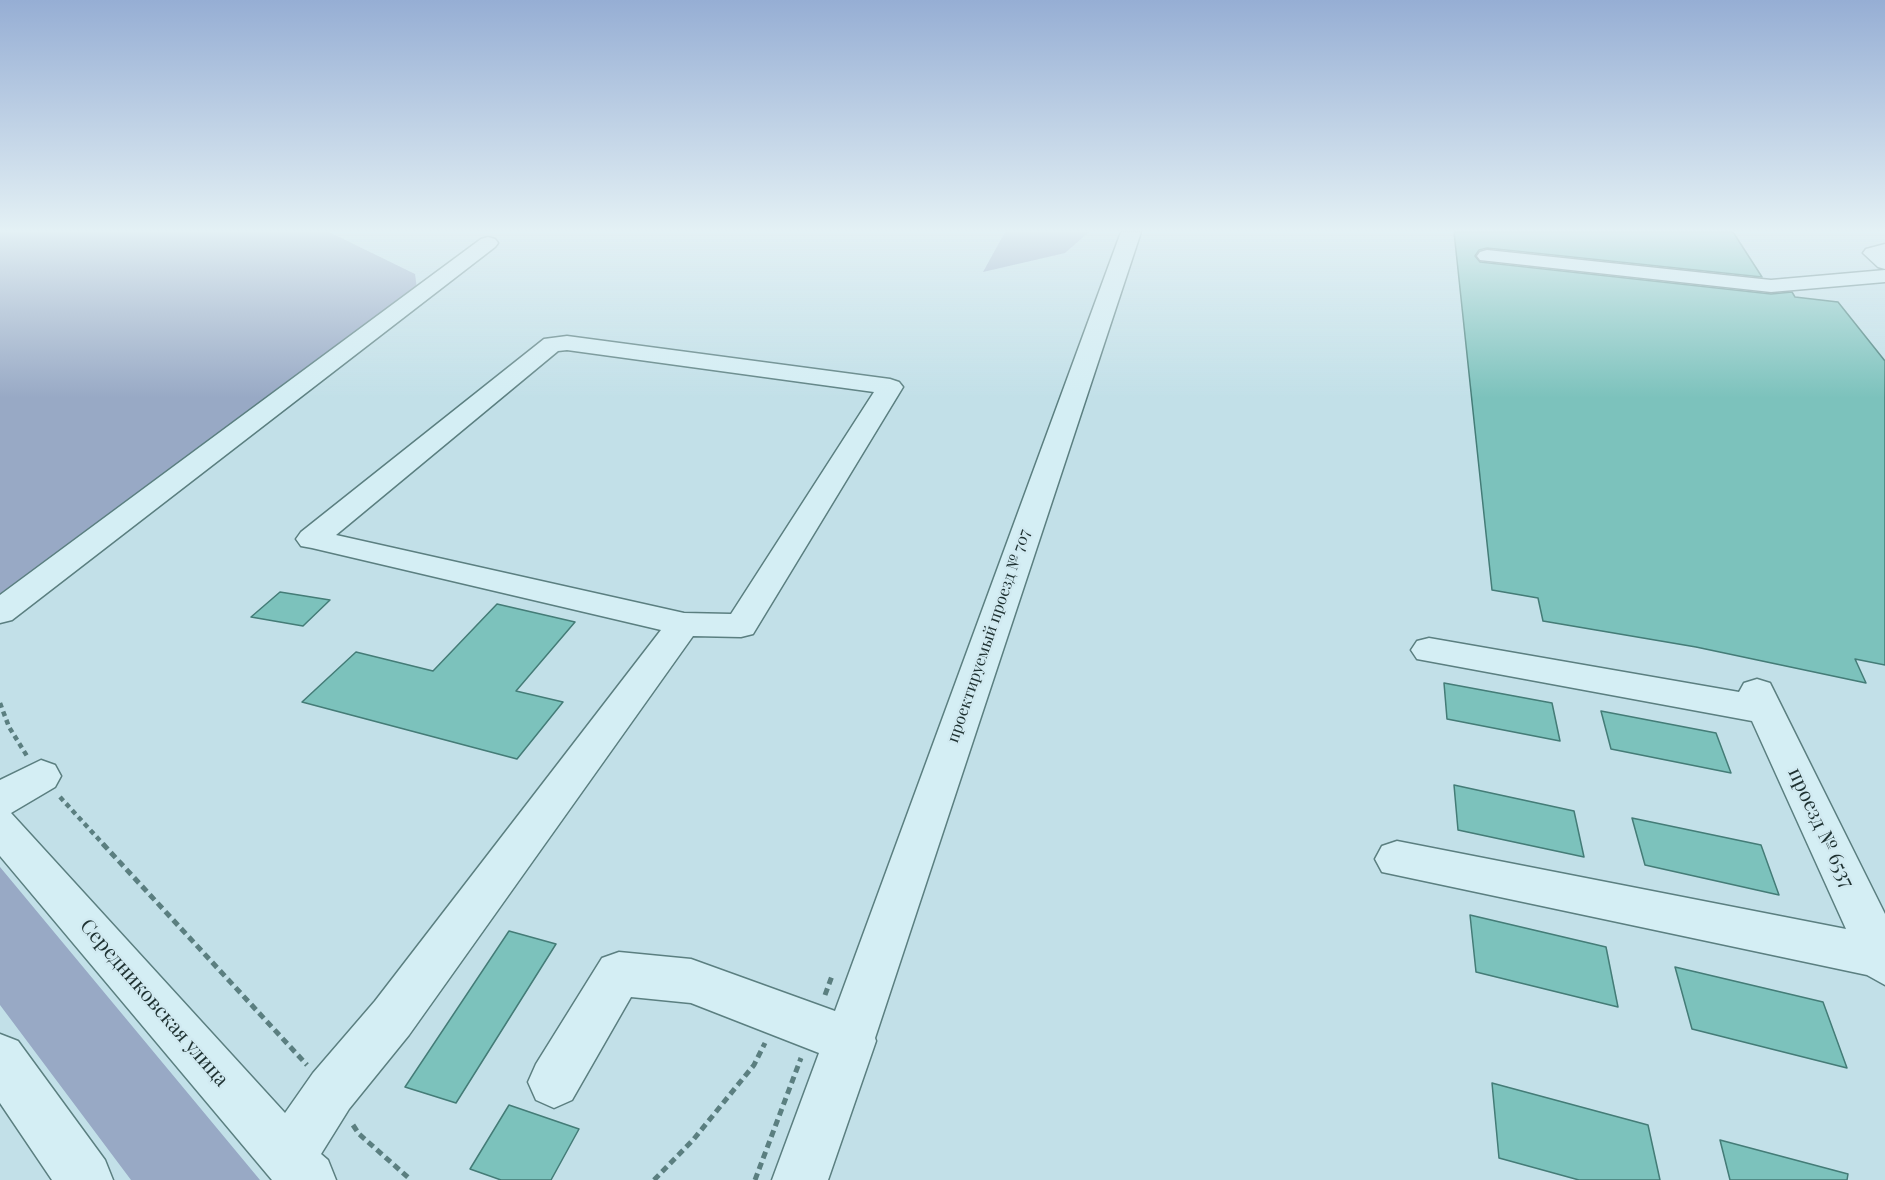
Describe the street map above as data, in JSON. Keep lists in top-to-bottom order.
{
  "streets": {
    "street": ["проектируемый проезд № 707", "проезд № 6537", "Середниковская улица"]
  }
}
